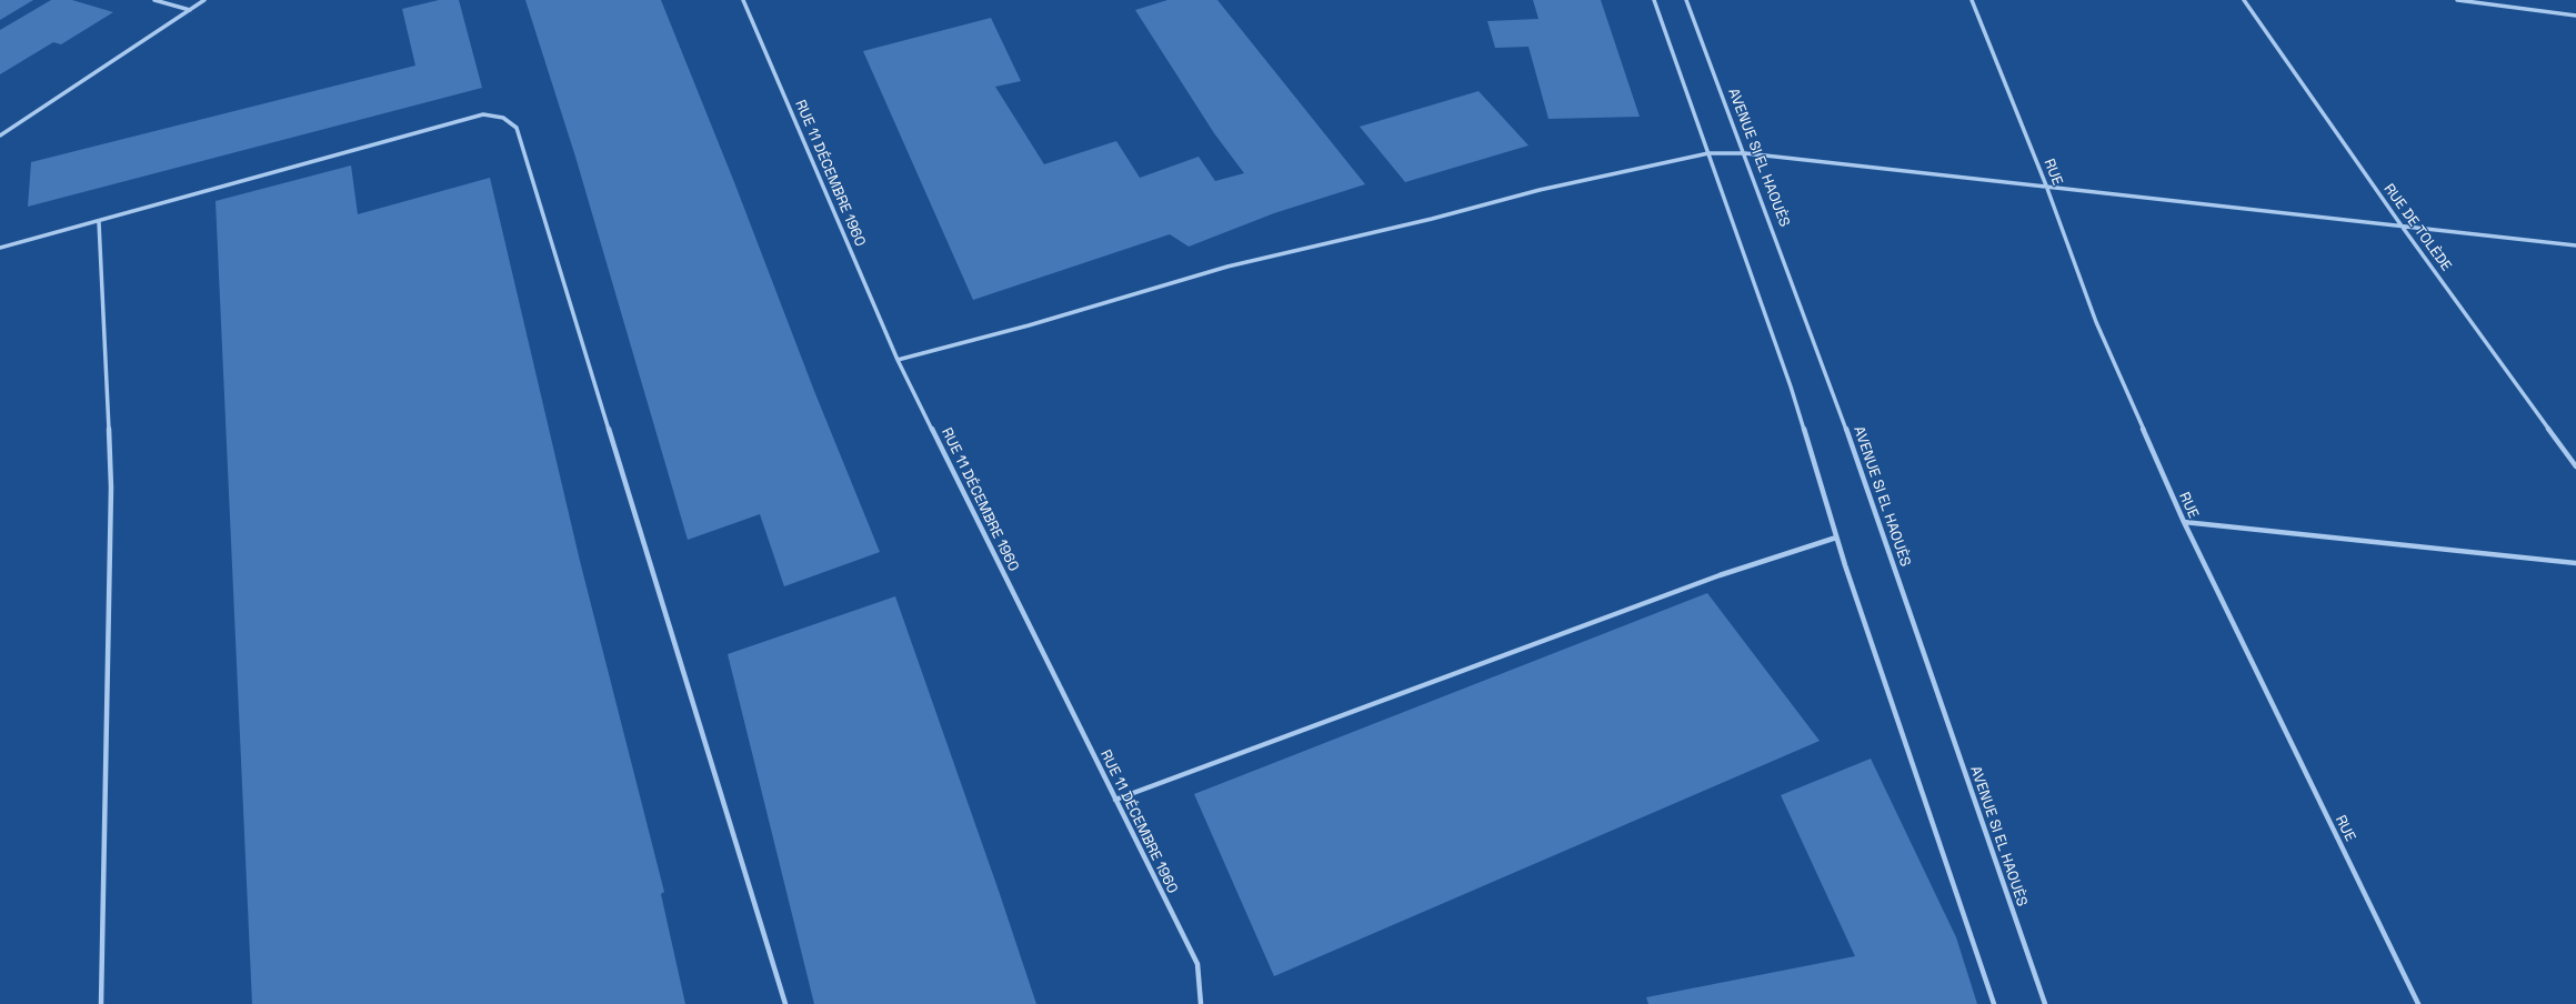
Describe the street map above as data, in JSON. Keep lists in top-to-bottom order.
{
  "streets": {
    "street": [
      "AVENUE SI EL HAOUÈS",
      "RUE",
      "RUE 11 DÉCEMBRE 1960",
      "RUE DE TOLÈDE"
    ]
  }
}
